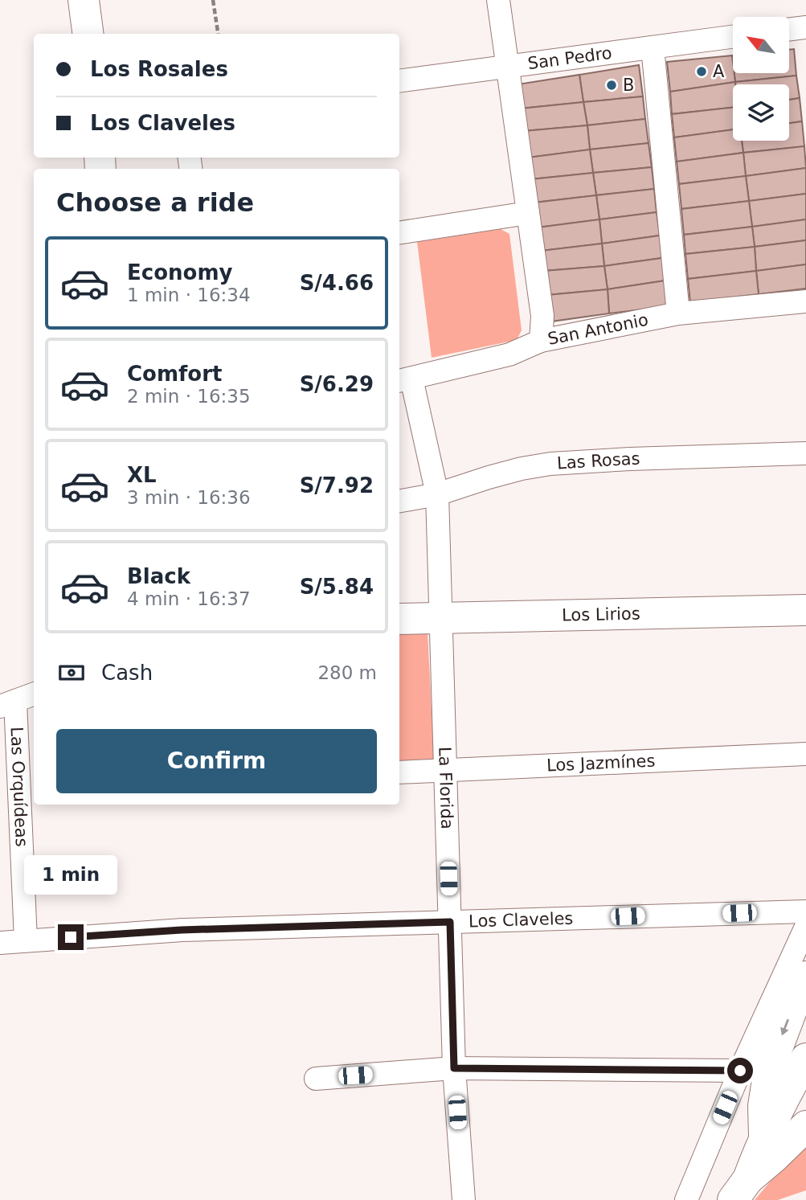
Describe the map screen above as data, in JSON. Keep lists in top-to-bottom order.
{
  "streets": {
    "main road": ["Los Lirios"],
    "street": [
      "San Pedro",
      "San Antonio",
      "Las Rosas",
      "Los Jazmínes",
      "Las Orquídeas",
      "La Florida",
      "Los Claveles"
    ]
  },
  "crossings": [
    ["San Antonio", "La Florida"],
    ["Las Rosas", "La Florida"],
    ["Los Lirios", "La Florida"],
    ["Los Jazmínes", "La Florida"],
    ["Las Orquídeas", "Los Claveles"],
    ["La Florida", "Los Claveles"]
  ],
  "places": ["A", "B"],
  "north": "top left",
  "page": {
    "banner": ["Los Rosales", "Los Claveles"],
    "heading": "Choose a ride",
    "list": [
      {
        "name": "Economy",
        "note": "1 min · 16:34",
        "value": "S/4.66"
      },
      {
        "name": "Comfort",
        "note": "2 min · 16:35",
        "value": "S/6.29"
      },
      {
        "name": "XL",
        "note": "3 min · 16:36",
        "value": "S/7.92"
      },
      {
        "name": "Black",
        "note": "4 min · 16:37",
        "value": "S/5.84"
      }
    ],
    "pay": ["Cash", "280 m"],
    "buttons": "Confirm",
    "bubble": "1 min"
  }
}
